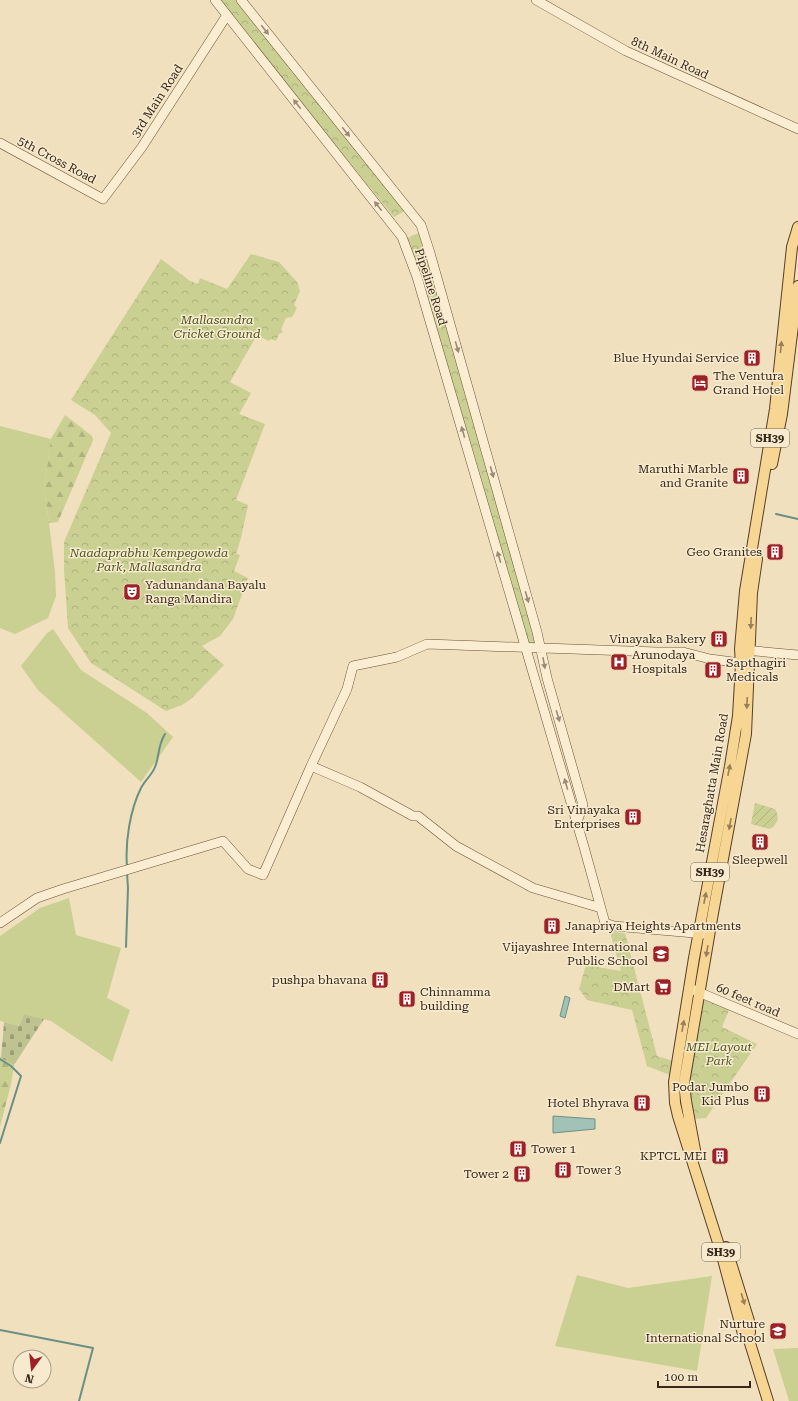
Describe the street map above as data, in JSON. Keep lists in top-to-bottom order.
{
  "streets": {
    "main road": ["SH39", "Hesaraghatta Main Road"],
    "street": [
      "8th Main Road",
      "3rd Main Road",
      "5th Cross Road",
      "Pipeline Road",
      "60 feet road"
    ]
  },
  "crossings": [
    ["3rd Main Road", "5th Cross Road"],
    ["3rd Main Road", "Pipeline Road"],
    ["Pipeline Road", "Hesaraghatta Main Road"],
    ["Hesaraghatta Main Road", "60 feet road"]
  ],
  "parks": ["Mallasandra Cricket Ground", "Naadaprabhu Kempegowda Park, Mallasandra", "MEI Layout Park"],
  "places": {
    "building": [
      "Blue Hyundai Service",
      "Maruthi Marble and Granite",
      "Geo Granites",
      "Vinayaka Bakery",
      "Sapthagiri Medicals",
      "Sri Vinayaka Enterprises",
      "Sleepwell",
      "Janapriya Heights Apartments",
      "pushpa bhavana",
      "Chinnamma building",
      "Podar Jumbo Kid Plus",
      "Hotel Bhyrava",
      "Tower 1",
      "KPTCL MEI",
      "Tower 3",
      "Tower 2"
    ],
    "hotel": ["The Ventura Grand Hotel"],
    "theatre": ["Yadunandana Bayalu Ranga Mandira"],
    "hospital": ["Arunodaya Hospitals"],
    "school or university": ["Vijayashree International Public School", "Nurture International School"],
    "supermarket": ["DMart"]
  },
  "scale_bar": "100 m",
  "north": "bottom"
}
